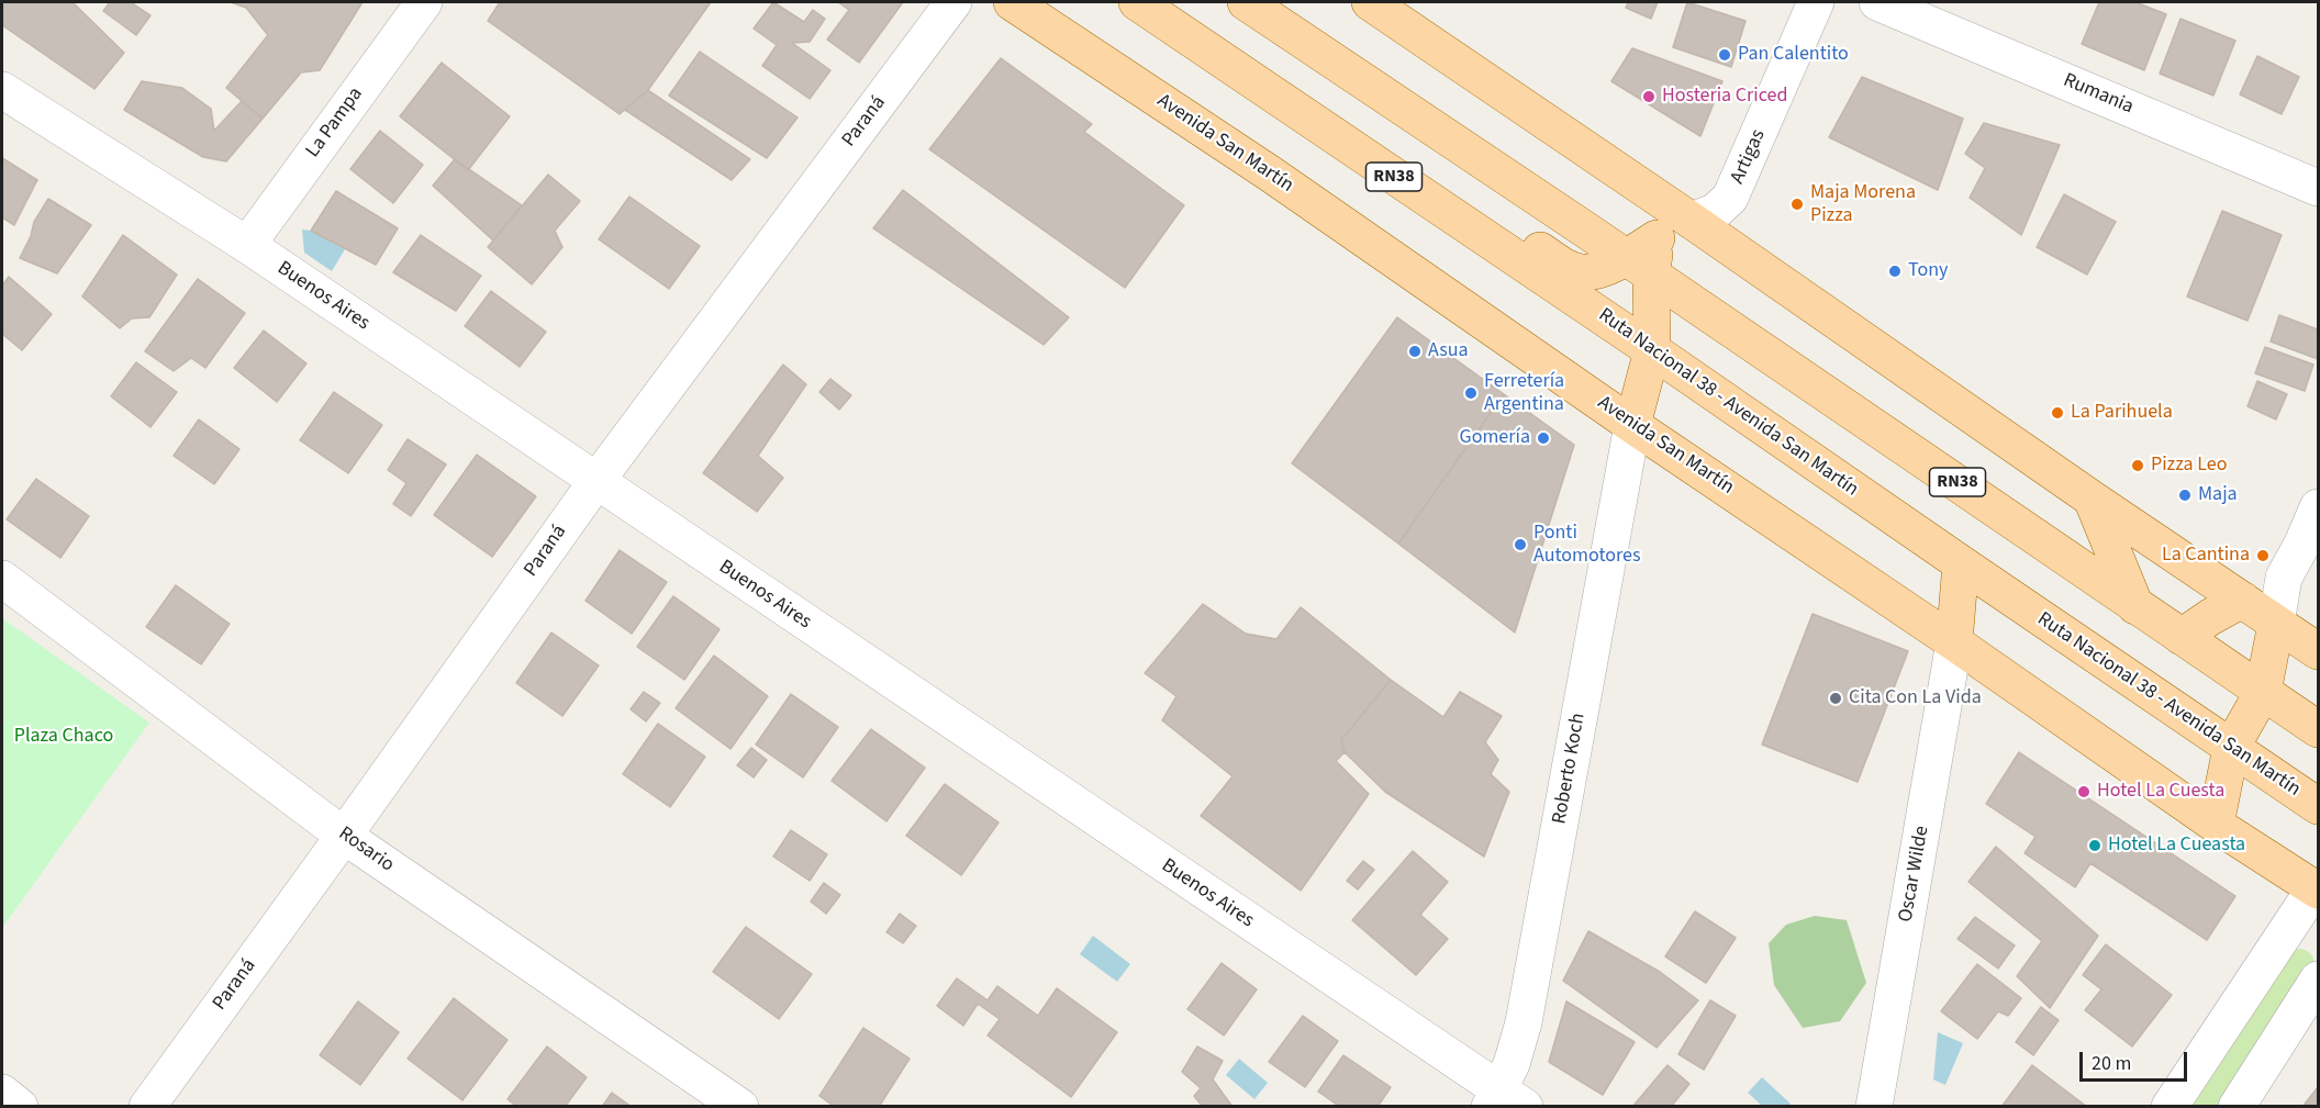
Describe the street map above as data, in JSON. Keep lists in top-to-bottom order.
{
  "streets": {
    "main road": ["Avenida San Martín", "RN38", "Ruta Nacional 38 - Avenida San Martín"],
    "street": [
      "Rumania",
      "Paraná",
      "La Pampa",
      "Artigas",
      "Buenos Aires",
      "Roberto Koch",
      "Rosario",
      "Oscar Wilde"
    ]
  },
  "crossings": [
    ["Paraná", "Buenos Aires"],
    ["Paraná", "Rosario"],
    ["La Pampa", "Buenos Aires"],
    ["Avenida San Martín", "Roberto Koch"],
    ["Avenida San Martín", "Oscar Wilde"],
    ["Buenos Aires", "Roberto Koch"]
  ],
  "parks": ["Plaza Chaco"],
  "places": [
    "Pan Calentito",
    "Hosteria Criced",
    "Maja Morena Pizza",
    "Tony",
    "Asua",
    "Ferretería Argentina",
    "La Parihuela",
    "Gomería",
    "Pizza Leo",
    "Maja",
    "Ponti Automotores",
    "La Cantina",
    "Cita Con La Vida",
    "Hotel La Cuesta",
    "Hotel La Cueasta"
  ],
  "scale_bar": "20 m"
}
